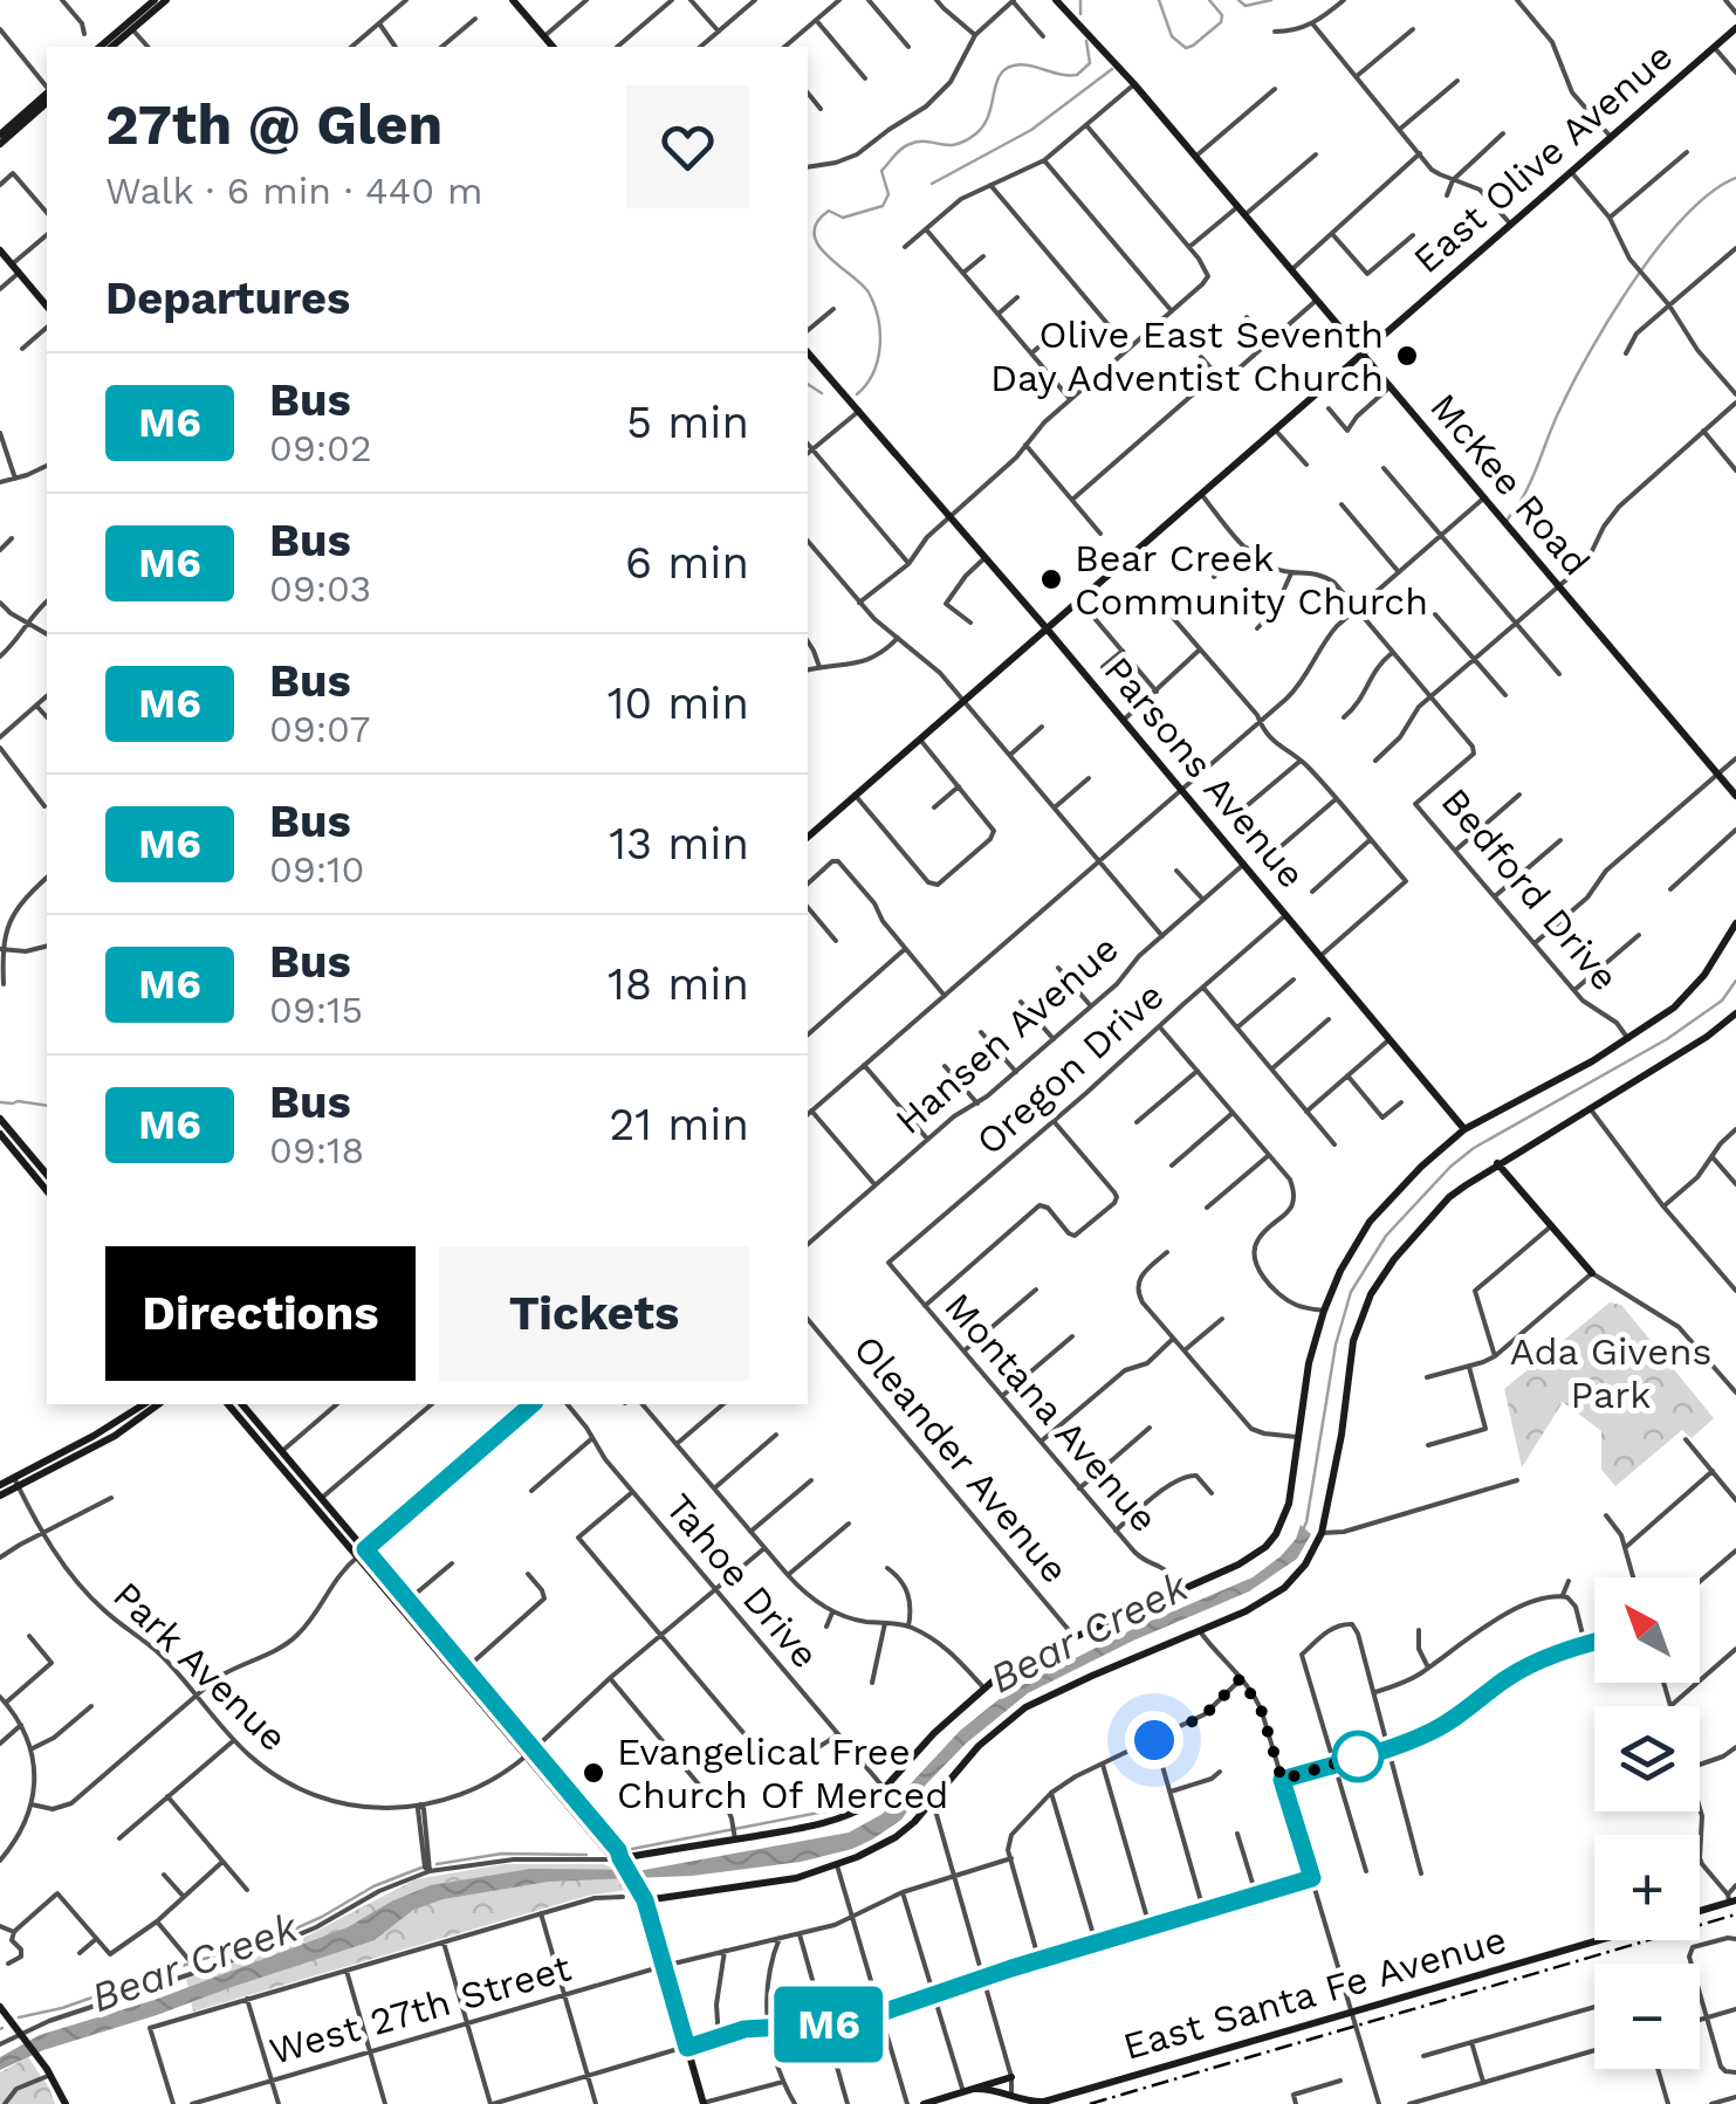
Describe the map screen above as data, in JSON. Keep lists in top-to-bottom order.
{
  "streets": {
    "street": [
      "East Olive Avenue",
      "McKee Road",
      "Parsons Avenue",
      "Bedford Drive",
      "Hansen Avenue",
      "Oregon Drive",
      "Montana Avenue",
      "Oleander Avenue",
      "Tahoe Drive",
      "Park Avenue",
      "East Santa Fe Avenue",
      "West 27th Street"
    ]
  },
  "crossings": [
    ["East Olive Avenue", "McKee Road"],
    ["East Olive Avenue", "Parsons Avenue"],
    ["East Olive Avenue", "Bedford Drive"],
    ["Parsons Avenue", "Hansen Avenue"],
    ["Parsons Avenue", "Oregon Drive"],
    ["Oregon Drive", "Montana Avenue"],
    ["Tahoe Drive", "Park Avenue"]
  ],
  "water": ["Bear Creek"],
  "parks": ["Ada Givens Park"],
  "places": ["Olive East Seventh Day Adventist Church", "Bear Creek Community Church", "Evangelical Free Church Of Merced"],
  "lines": ["bus line M6"],
  "north": "top left",
  "page": {
    "on_map": "M6",
    "heading": [
      ["27th @ Glen", "Walk · 6 min · 440 m"],
      "Departures"
    ],
    "list": [
      {
        "mark": "M6",
        "name": "Bus",
        "note": "09:02",
        "value": "5 min"
      },
      {
        "mark": "M6",
        "name": "Bus",
        "note": "09:03",
        "value": "6 min"
      },
      {
        "mark": "M6",
        "name": "Bus",
        "note": "09:07",
        "value": "10 min"
      },
      {
        "mark": "M6",
        "name": "Bus",
        "note": "09:10",
        "value": "13 min"
      },
      {
        "mark": "M6",
        "name": "Bus",
        "note": "09:15",
        "value": "18 min"
      },
      {
        "mark": "M6",
        "name": "Bus",
        "note": "09:18",
        "value": "21 min"
      }
    ],
    "buttons": ["Directions", "Tickets"],
    "map_buttons": ["+", "−"]
  }
}
